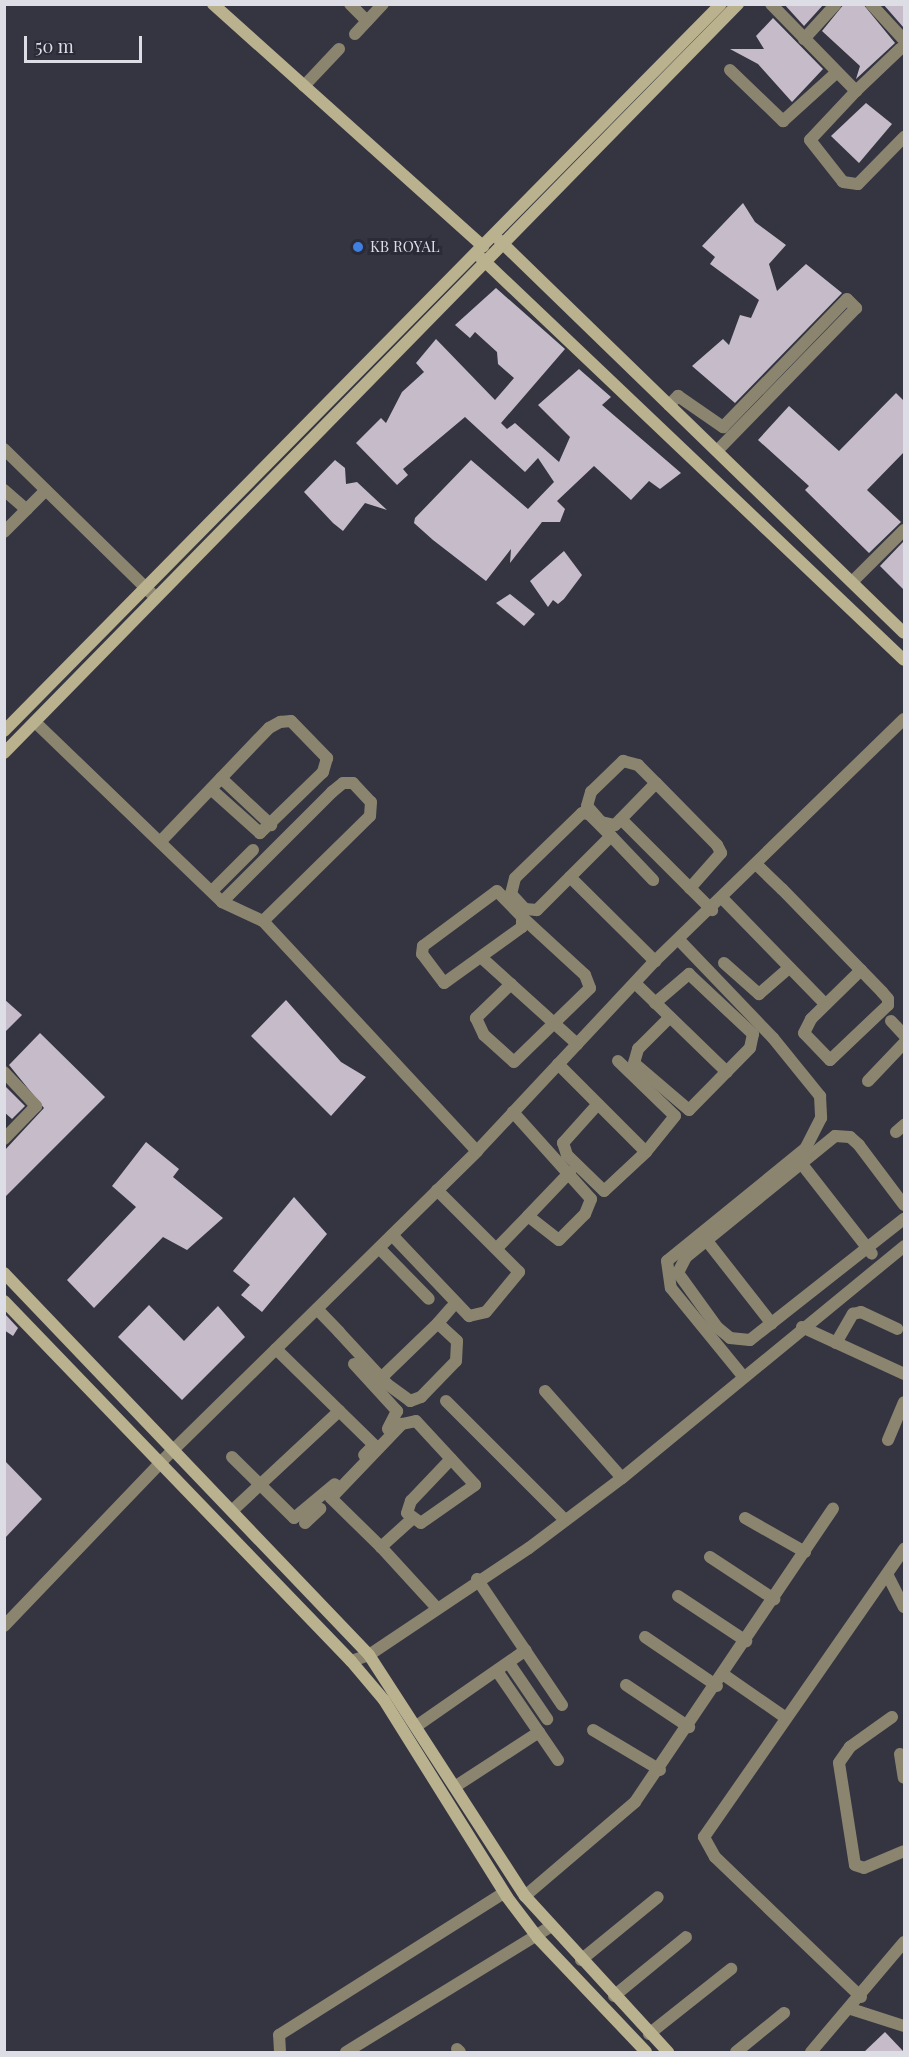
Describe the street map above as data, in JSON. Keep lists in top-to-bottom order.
{
  "places": ["KB ROYAL"],
  "scale_bar": "50 m"
}
